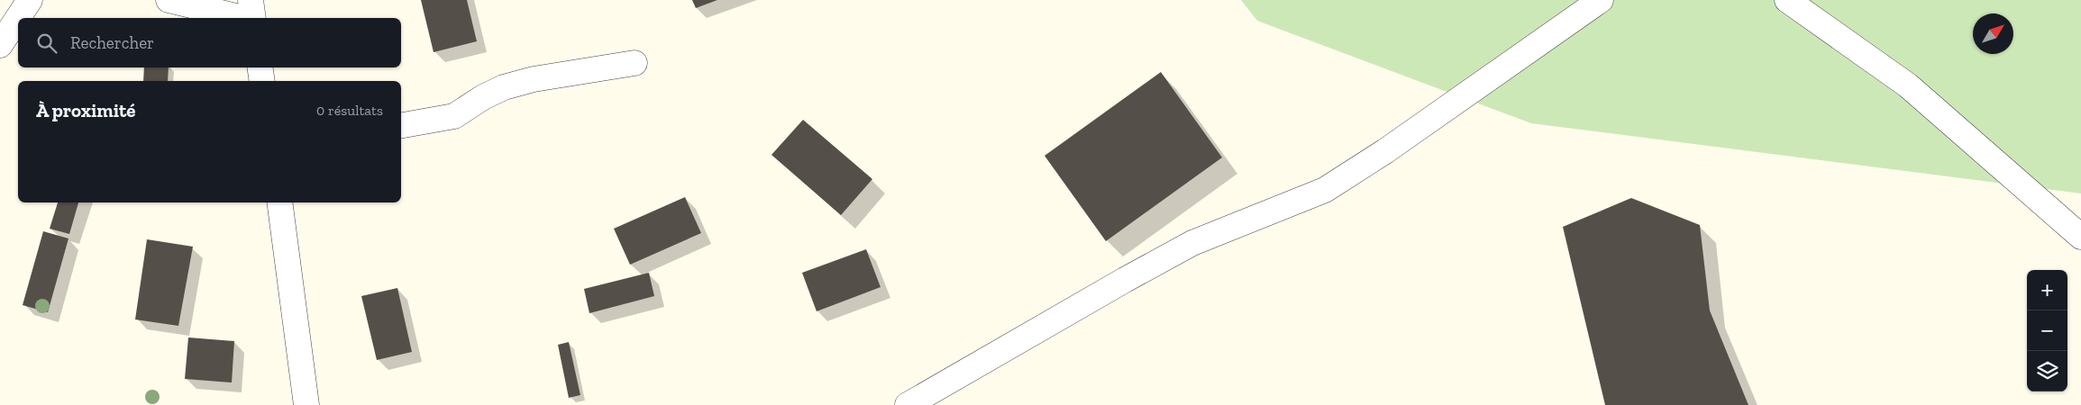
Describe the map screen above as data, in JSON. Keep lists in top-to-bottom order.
{
  "north": "top right",
  "page": {
    "search": "Rechercher",
    "heading": ["À proximité", "0 résultats"],
    "map_buttons": ["+", "−"]
  }
}
